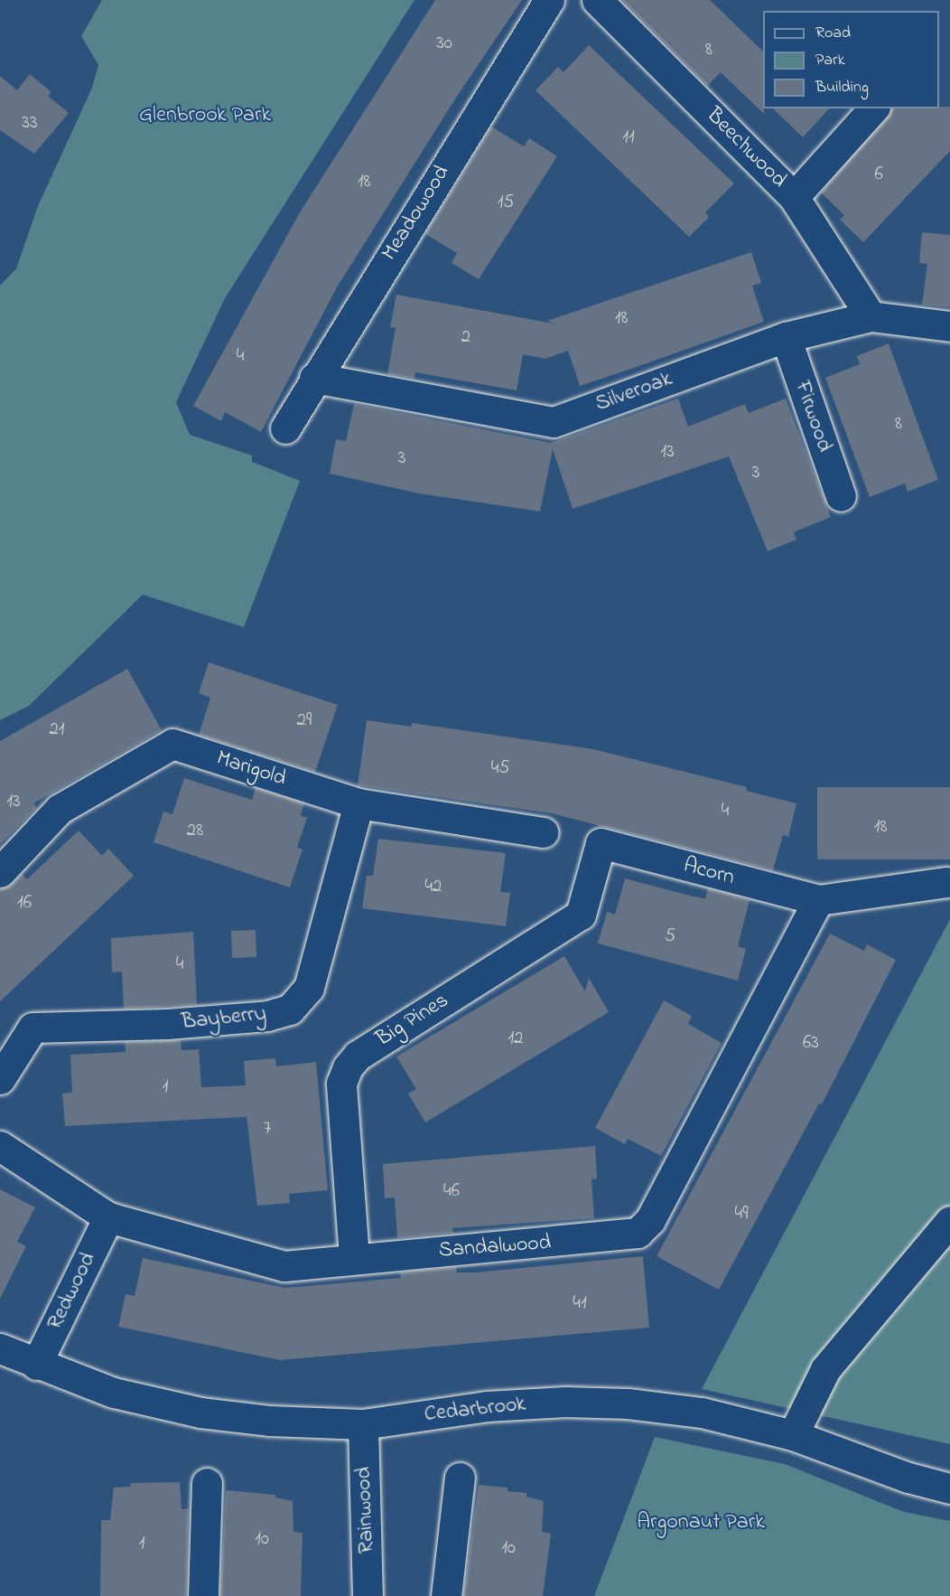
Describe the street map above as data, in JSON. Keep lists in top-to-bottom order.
{
  "streets": {
    "street": [
      "Beechwood",
      "Meadowood",
      "Silveroak",
      "Firwood",
      "Marigold",
      "Acorn",
      "Bayberry",
      "Big Pines",
      "Sandalwood",
      "Redwood",
      "Cedarbrook",
      "Rainwood"
    ]
  },
  "crossings": [
    ["Beechwood", "Silveroak"],
    ["Meadowood", "Silveroak"],
    ["Silveroak", "Firwood"],
    ["Marigold", "Bayberry"],
    ["Acorn", "Big Pines"],
    ["Acorn", "Sandalwood"],
    ["Big Pines", "Sandalwood"],
    ["Sandalwood", "Redwood"],
    ["Redwood", "Cedarbrook"],
    ["Cedarbrook", "Rainwood"]
  ],
  "parks": ["Glenbrook Park", "Argonaut Park"],
  "house_numbers": [
    "30",
    "8",
    "33",
    "11",
    "6",
    "18",
    "15",
    "18",
    "2",
    "4",
    "8",
    "13",
    "3",
    "3",
    "29",
    "21",
    "45",
    "13",
    "4",
    "18",
    "28",
    "42",
    "16",
    "5",
    "4",
    "12",
    "63",
    "1",
    "7",
    "46",
    "49",
    "41",
    "10",
    "1",
    "10"
  ],
  "legend": ["Road", "Park", "Building"]
}
